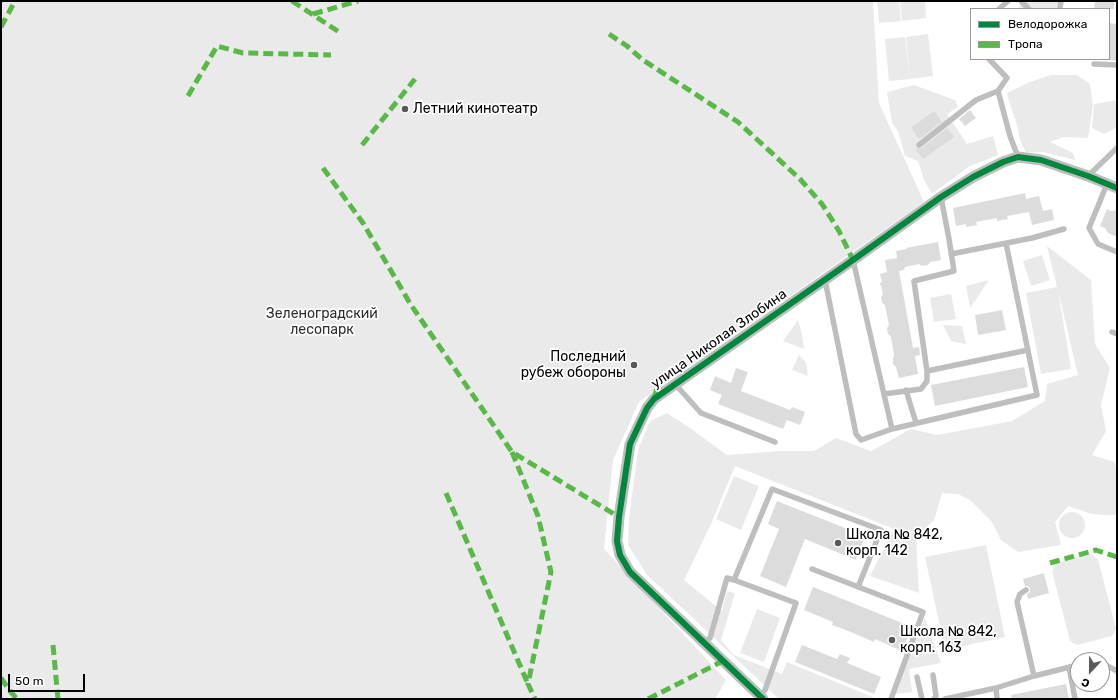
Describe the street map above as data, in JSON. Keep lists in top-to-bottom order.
{
  "streets": {
    "street": ["улица Николая Злобина"]
  },
  "parks": ["Зеленоградский лесопарк"],
  "places": [
    "Летний кинотеатр",
    "Последний рубеж обороны",
    "Школа № 842, корп. 142",
    "Школа № 842, корп. 163"
  ],
  "legend": ["Велодорожка", "Тропа"],
  "scale_bar": "50 m",
  "north": "bottom"
}
